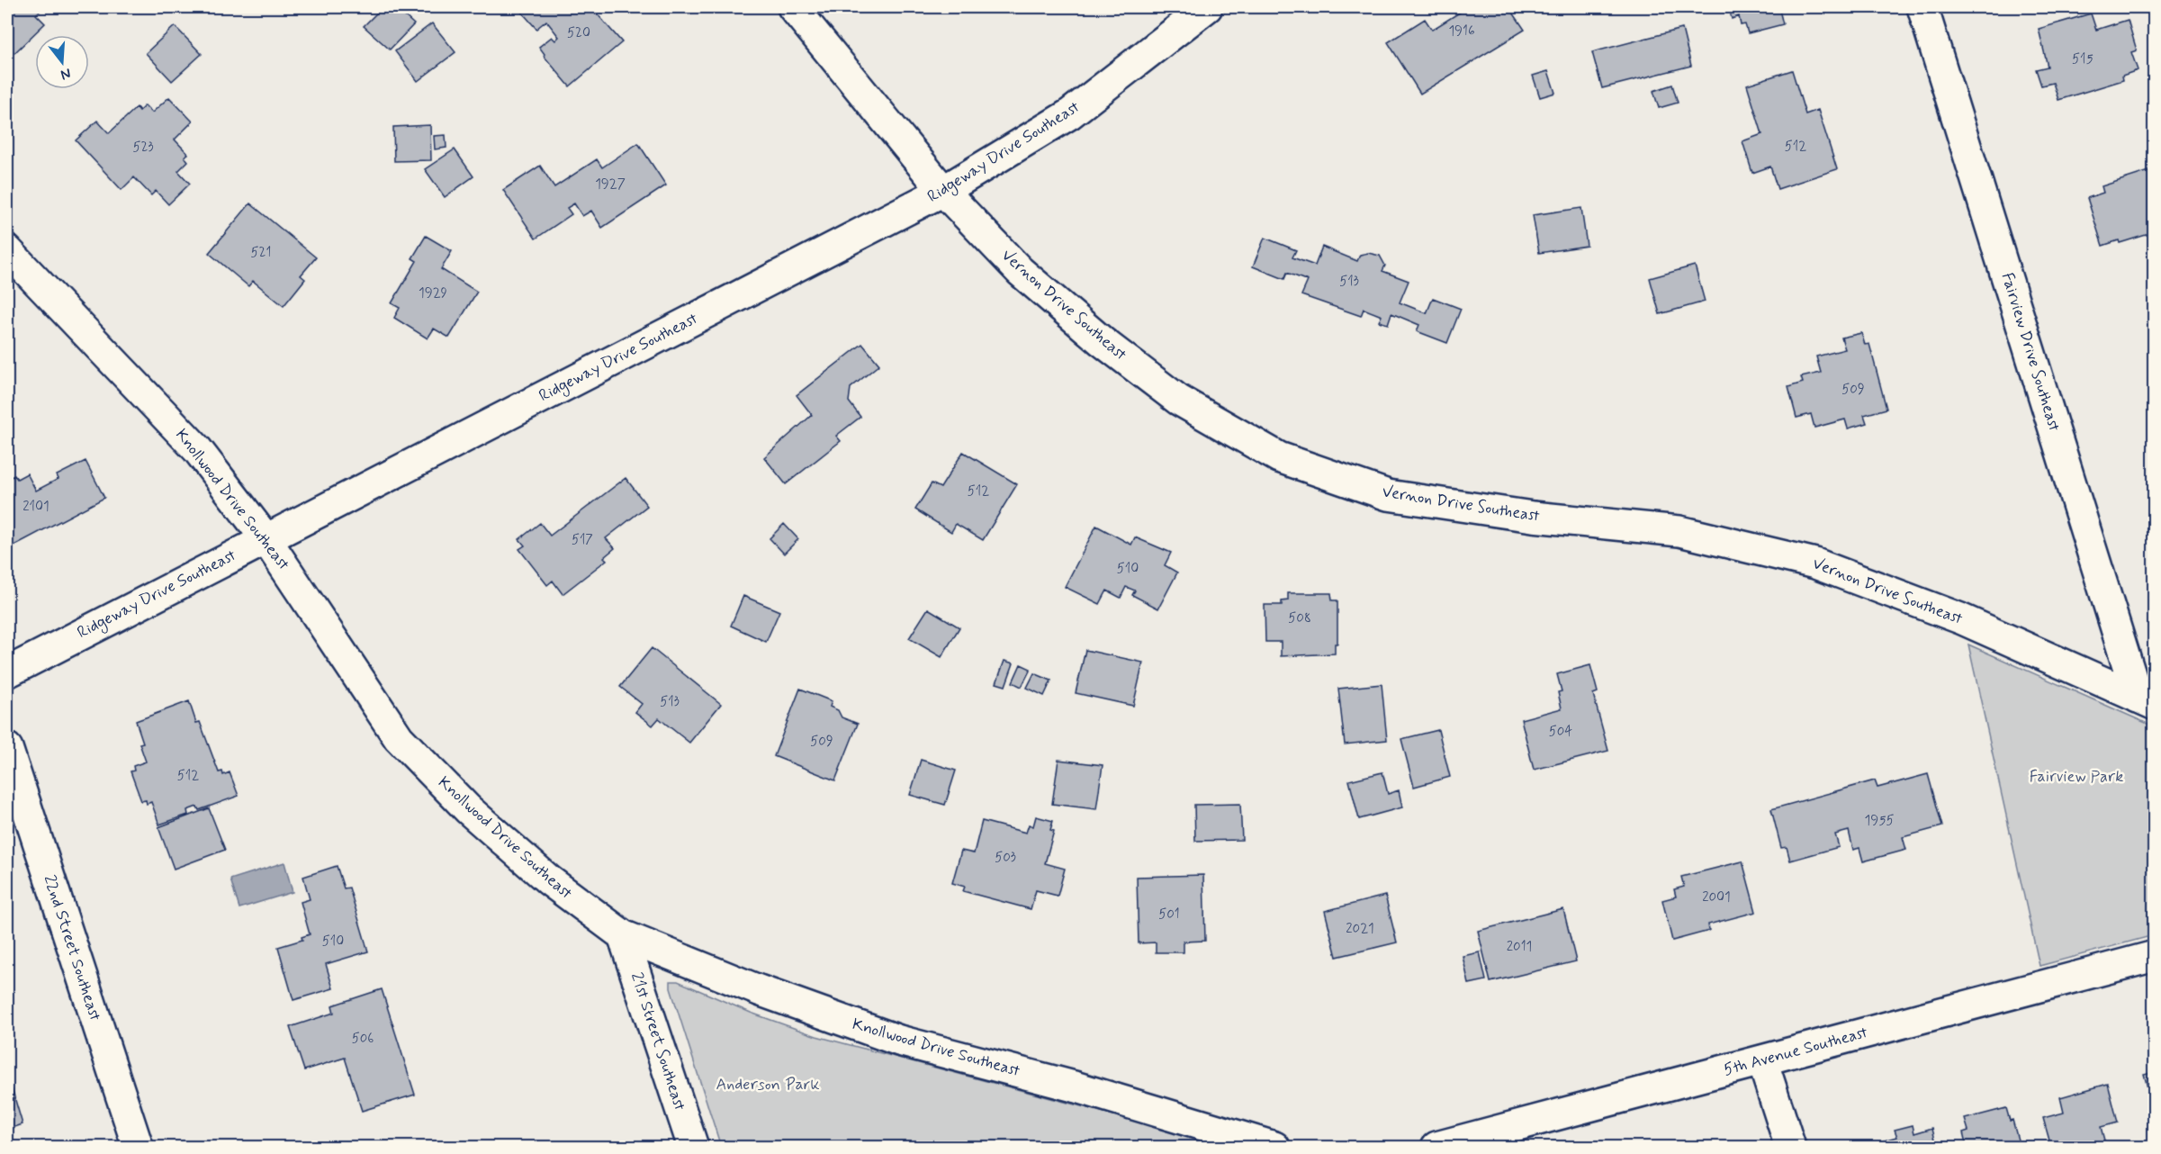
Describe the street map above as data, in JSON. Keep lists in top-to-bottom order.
{
  "streets": {
    "street": [
      "Ridgeway Drive Southeast",
      "Vernon Drive Southeast",
      "Fairview Drive Southeast",
      "Knollwood Drive Southeast",
      "22nd Street Southeast",
      "21st Street Southeast",
      "5th Avenue Southeast"
    ]
  },
  "crossings": [
    ["Ridgeway Drive Southeast", "Vernon Drive Southeast"],
    ["Ridgeway Drive Southeast", "Knollwood Drive Southeast"],
    ["Vernon Drive Southeast", "Fairview Drive Southeast"],
    ["Knollwood Drive Southeast", "21st Street Southeast"]
  ],
  "parks": ["Fairview Park", "Anderson Park"],
  "house_numbers": [
    "1916",
    "520",
    "515",
    "512",
    "523",
    "1927",
    "521",
    "513",
    "1929",
    "509",
    "512",
    "2101",
    "517",
    "510",
    "508",
    "513",
    "504",
    "509",
    "512",
    "1955",
    "503",
    "2001",
    "501",
    "2021",
    "510",
    "2011",
    "506"
  ],
  "north": "bottom"
}
